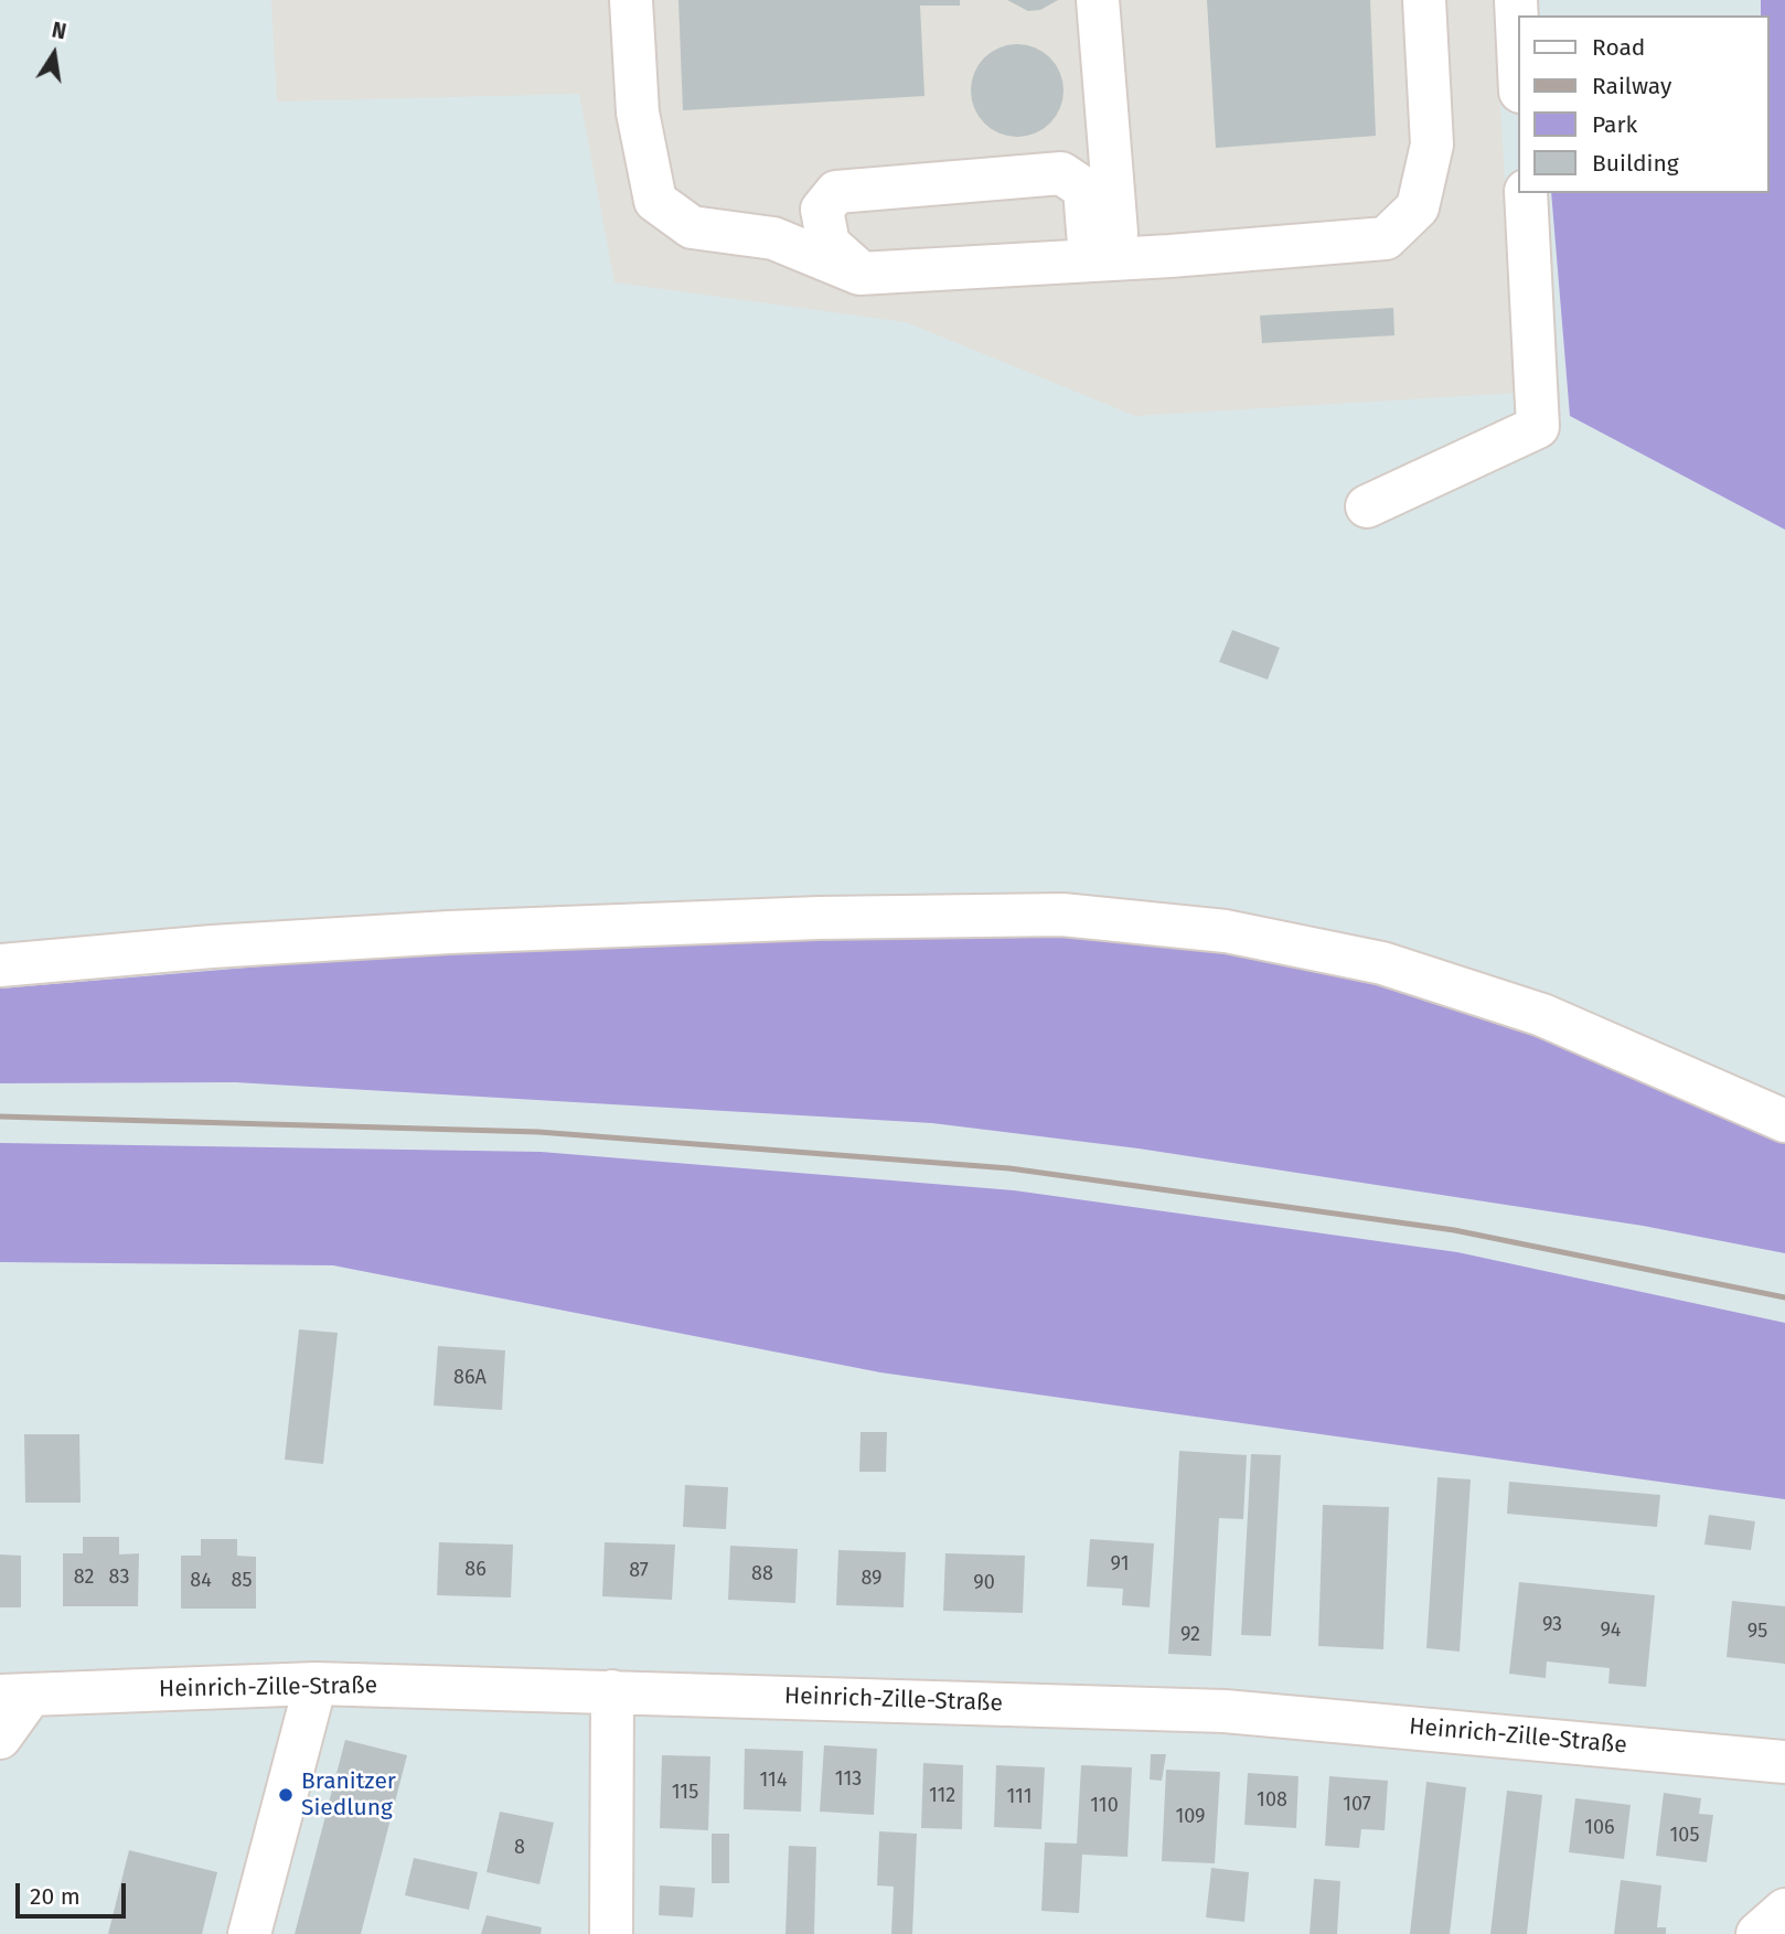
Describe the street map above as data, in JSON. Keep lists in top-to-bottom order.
{
  "streets": {
    "street": ["Heinrich-Zille-Straße"]
  },
  "places": ["Branitzer Siedlung"],
  "house_numbers": [
    "86A",
    "91",
    "86",
    "87",
    "88",
    "82",
    "83",
    "89",
    "84",
    "85",
    "90",
    "93",
    "94",
    "95",
    "92",
    "113",
    "114",
    "115",
    "112",
    "111",
    "108",
    "107",
    "110",
    "109",
    "106",
    "105",
    "8"
  ],
  "legend": [
    "Road",
    "Railway",
    "Park",
    "Building"
  ],
  "scale_bar": "20 m",
  "north": "top"
}
